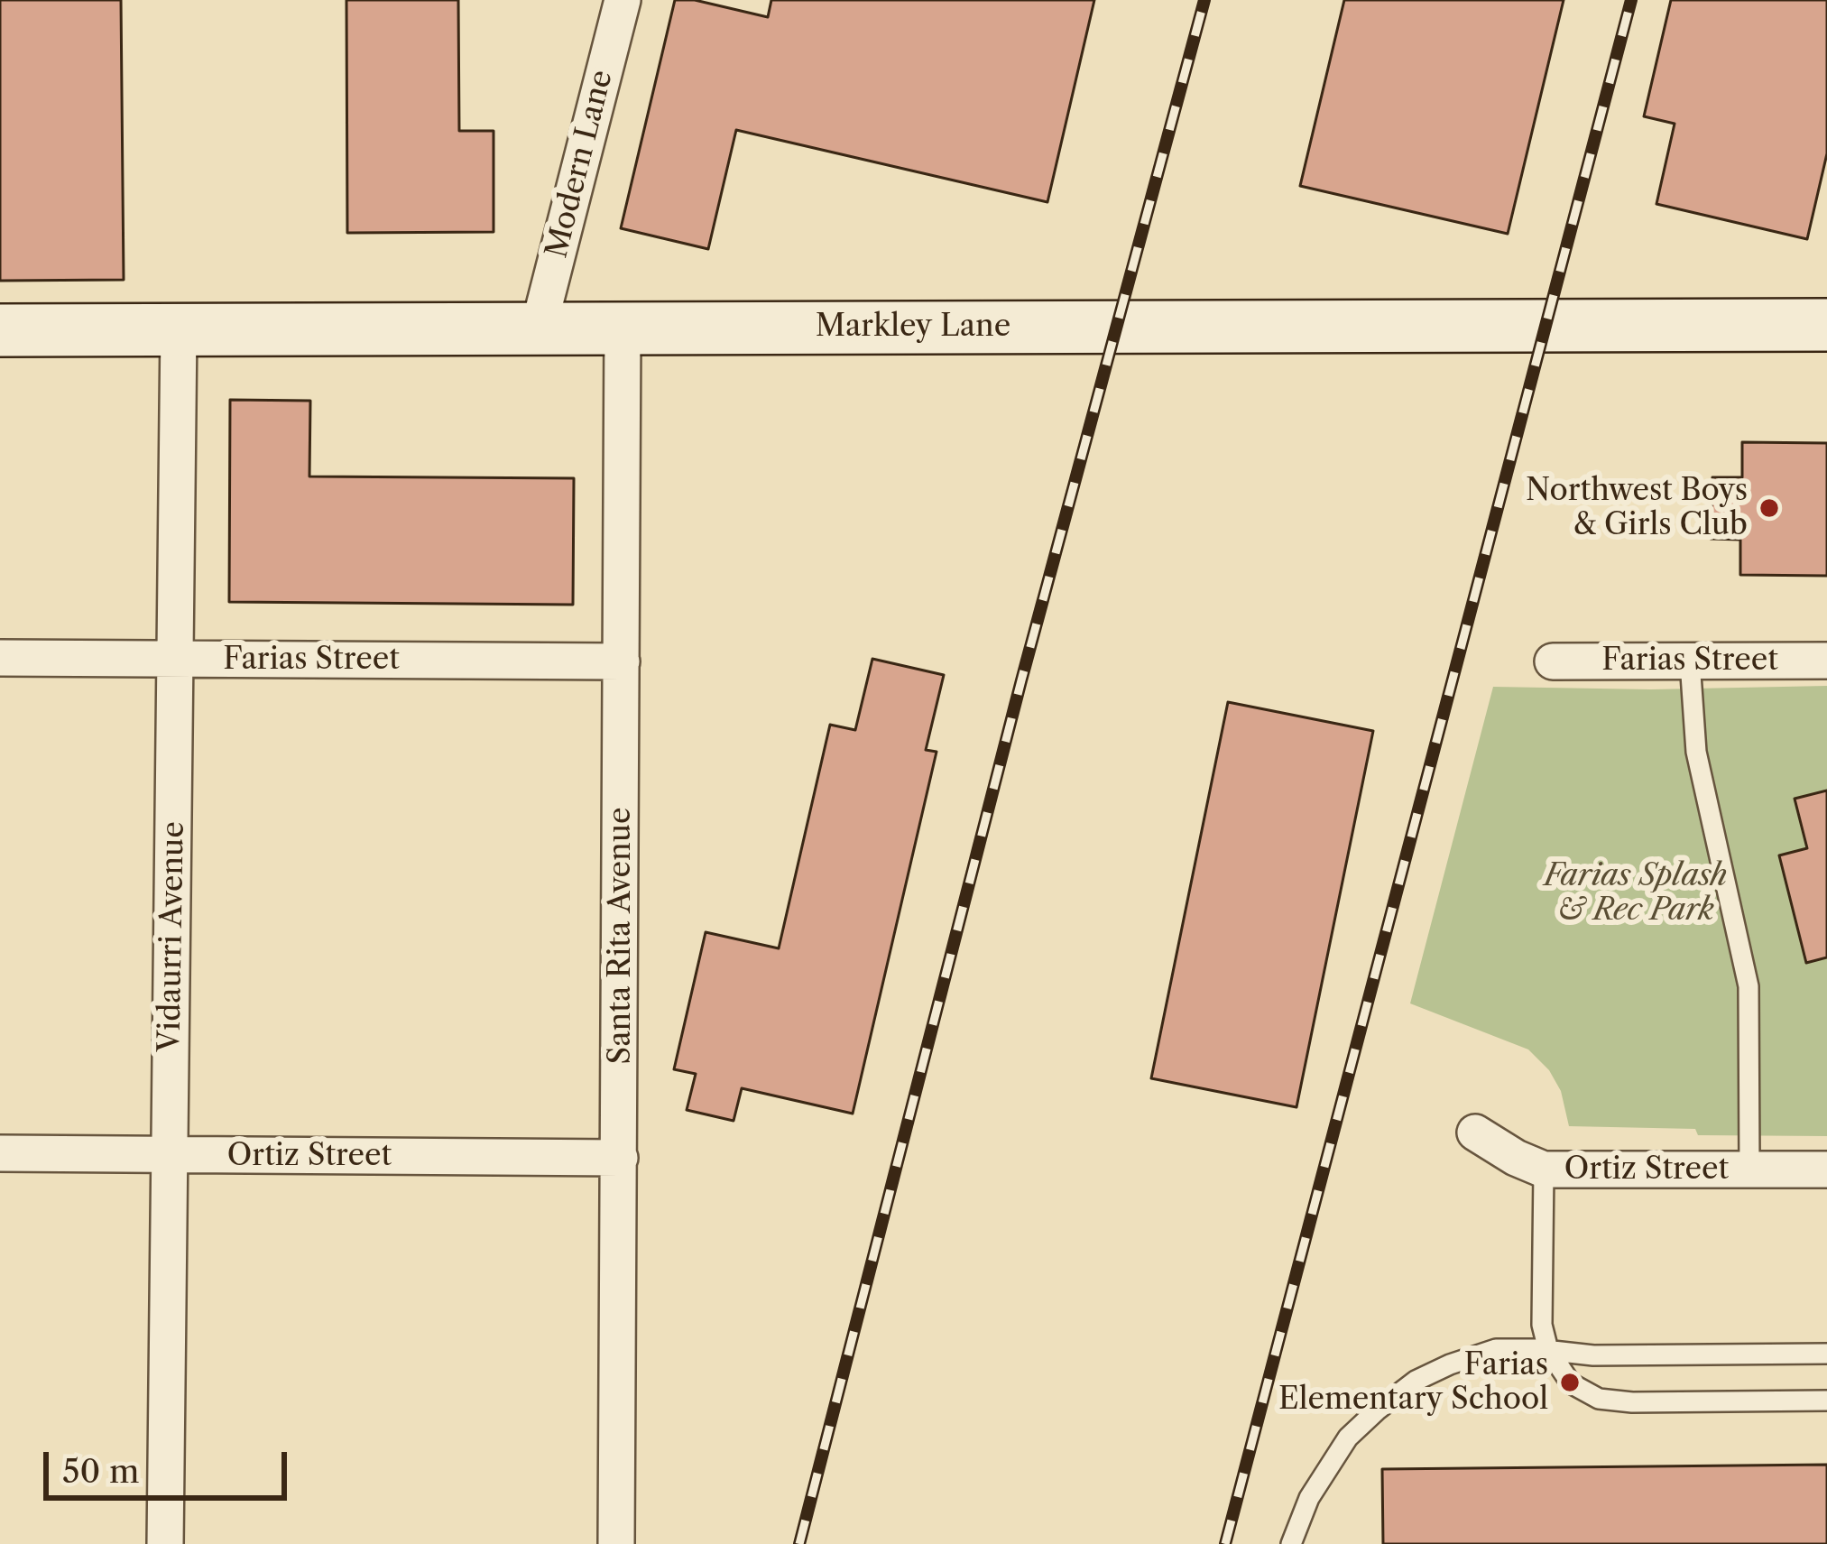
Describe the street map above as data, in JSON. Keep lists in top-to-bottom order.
{
  "streets": {
    "street": [
      "Modern Lane",
      "Markley Lane",
      "Farias Street",
      "Santa Rita Avenue",
      "Vidaurri Avenue",
      "Ortiz Street"
    ]
  },
  "crossings": [
    ["Modern Lane", "Markley Lane"],
    ["Markley Lane", "Santa Rita Avenue"],
    ["Markley Lane", "Vidaurri Avenue"],
    ["Farias Street", "Santa Rita Avenue"],
    ["Farias Street", "Vidaurri Avenue"],
    ["Santa Rita Avenue", "Ortiz Street"],
    ["Vidaurri Avenue", "Ortiz Street"]
  ],
  "parks": ["Farias Splash & Rec Park"],
  "places": ["Northwest Boys & Girls Club", "Farias Elementary School"],
  "scale_bar": "50 m"
}
